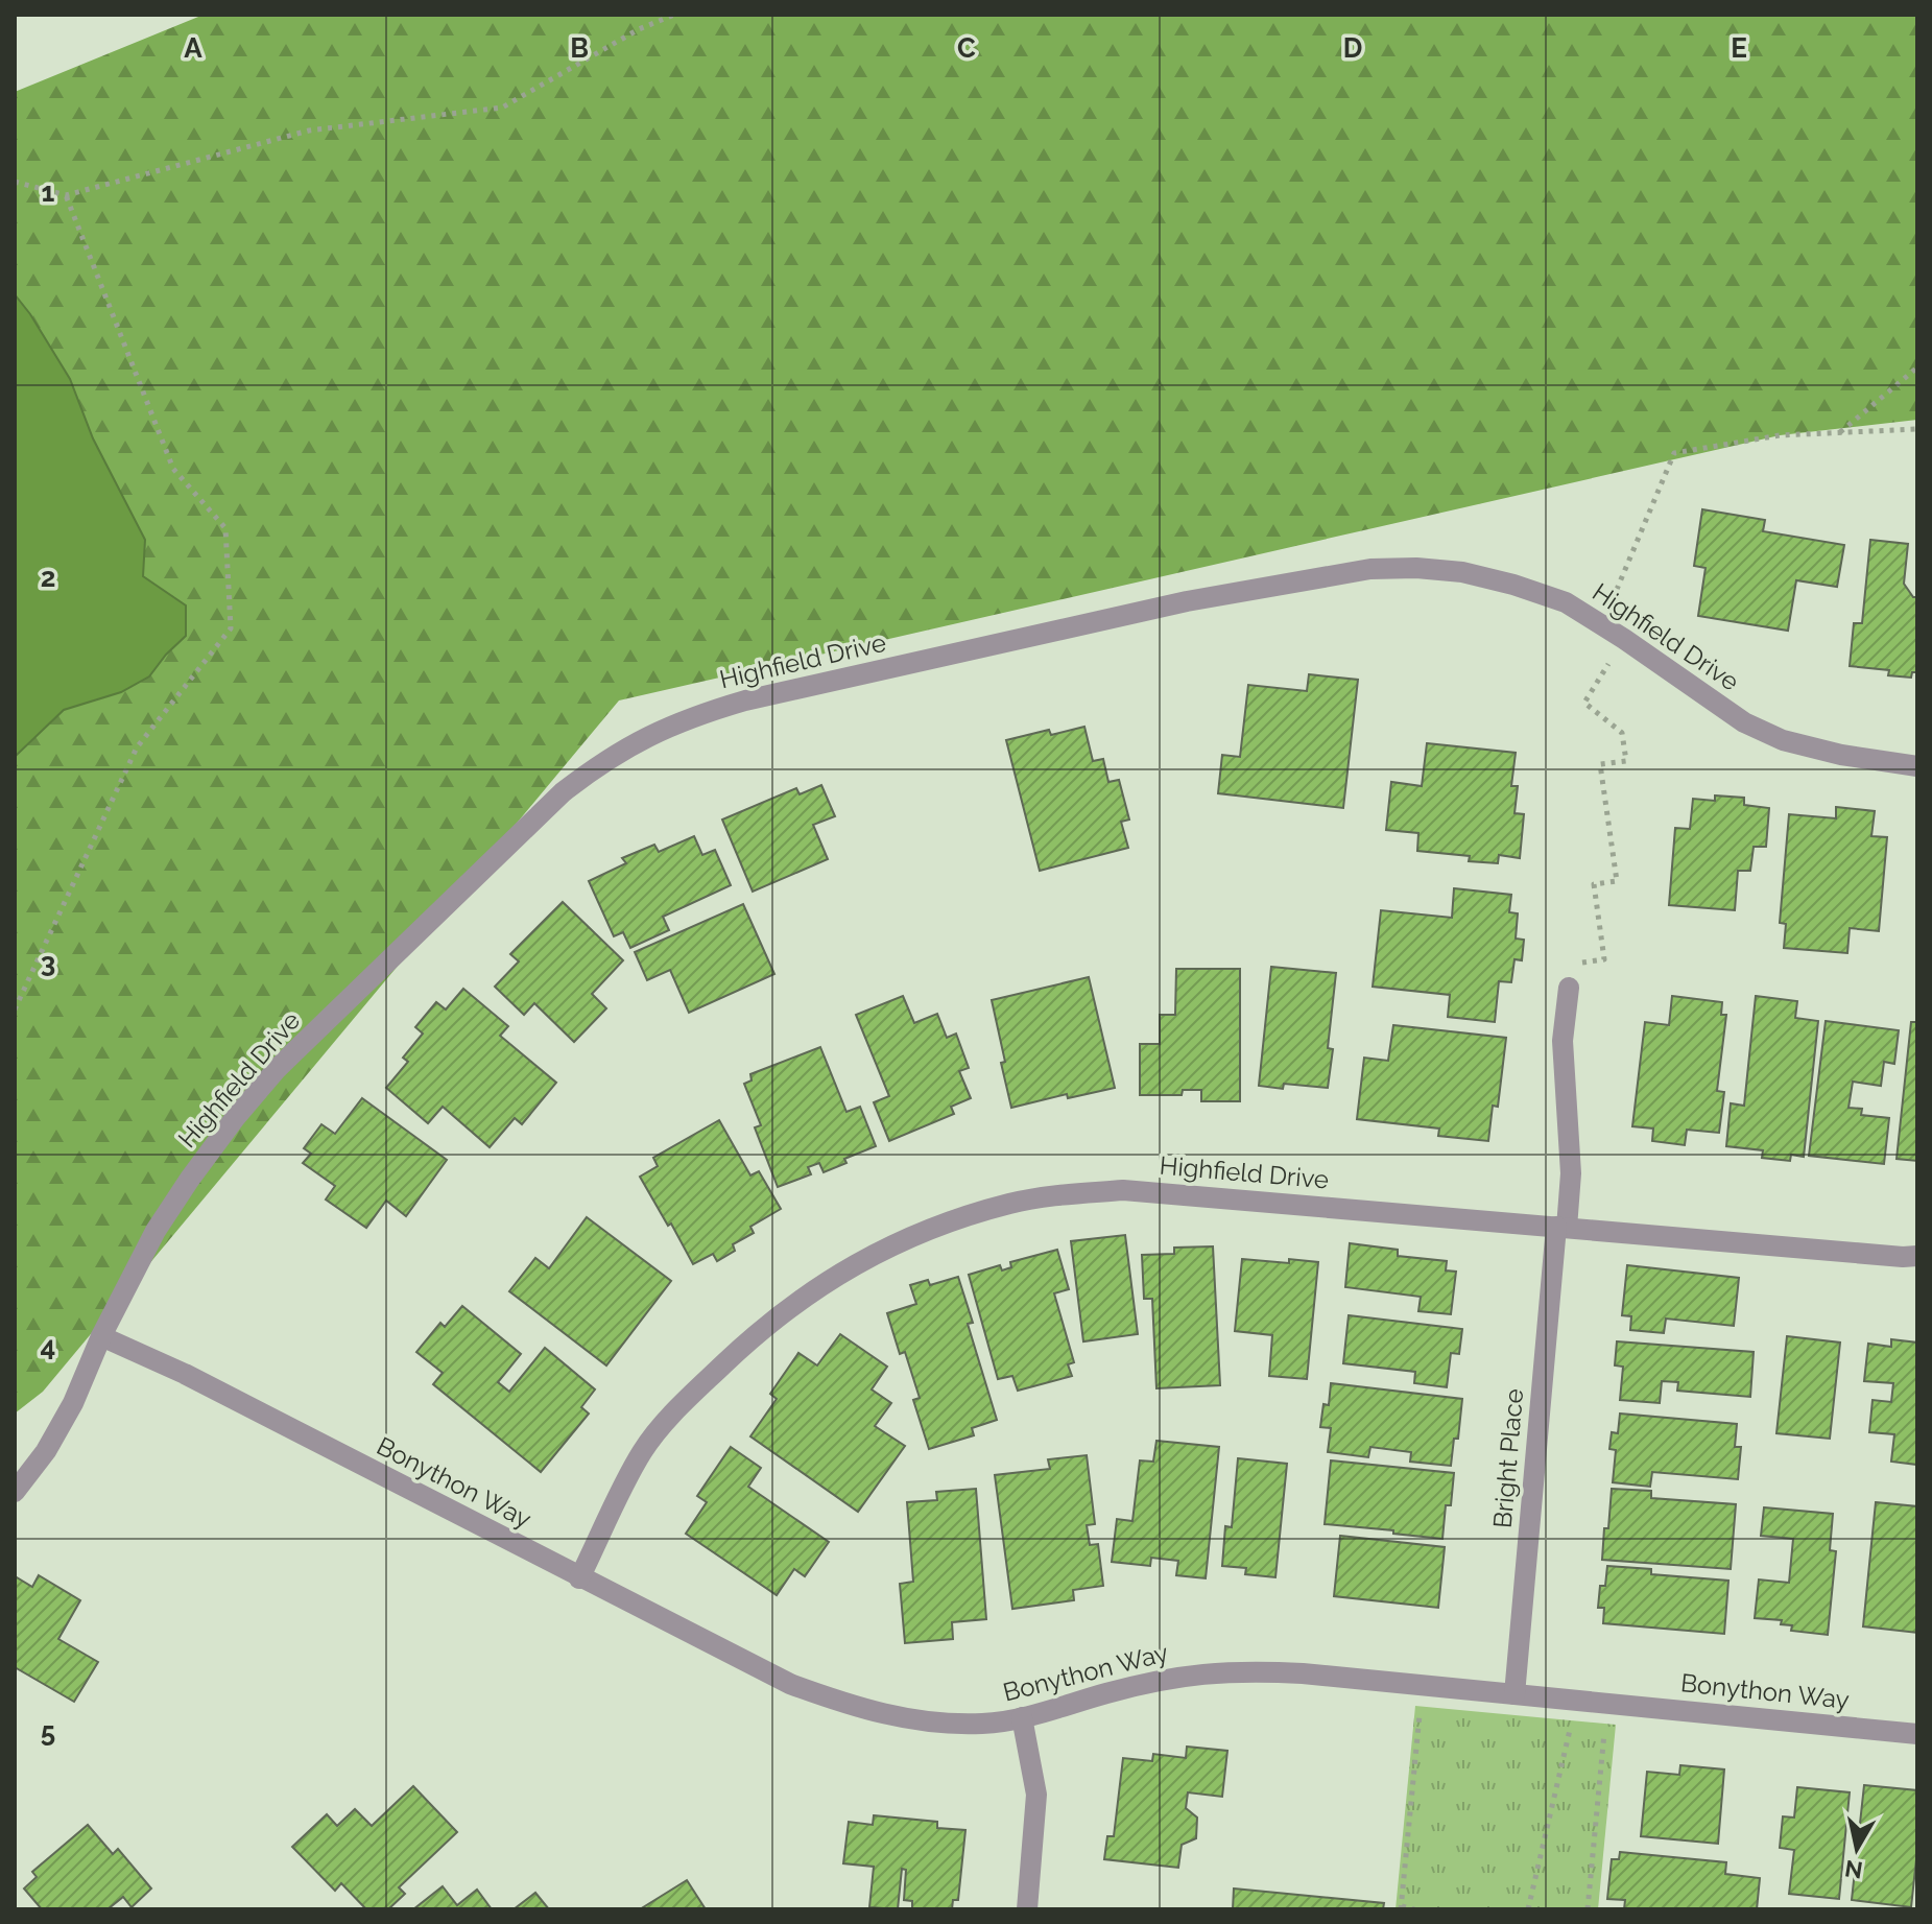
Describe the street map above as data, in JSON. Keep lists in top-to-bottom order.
{
  "streets": {
    "street": ["Highfield Drive", "Bright Place", "Bonython Way"]
  },
  "crossings": [
    ["Highfield Drive", "Bright Place"],
    ["Highfield Drive", "Bonython Way"],
    ["Bright Place", "Bonython Way"]
  ],
  "north": "bottom",
  "grid": {
    "columns": [
      "A",
      "B",
      "C",
      "D",
      "E"
    ],
    "rows": [
      "1",
      "2",
      "3",
      "4",
      "5"
    ]
  }
}
